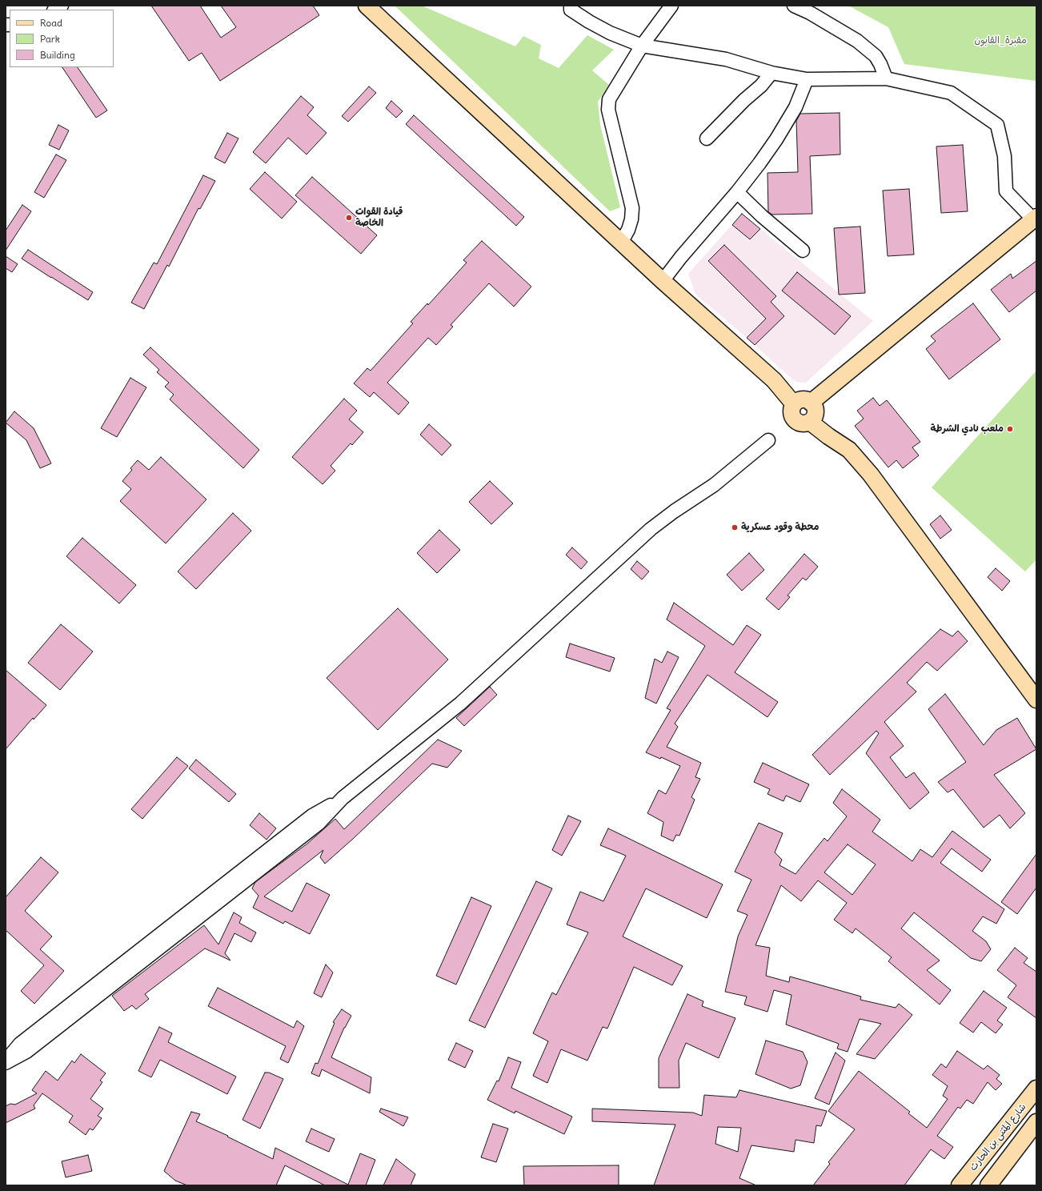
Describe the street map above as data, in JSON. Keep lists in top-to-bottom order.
{
  "streets": {
    "main road": ["شارع المثنى بن الحارث"]
  },
  "parks": ["مقبرة_القابون"],
  "places": ["قيادة القوات الخاصة", "ملعب نادي الشرطة", "محطة وقود عسكرية"],
  "legend": ["Road", "Park", "Building"]
}
